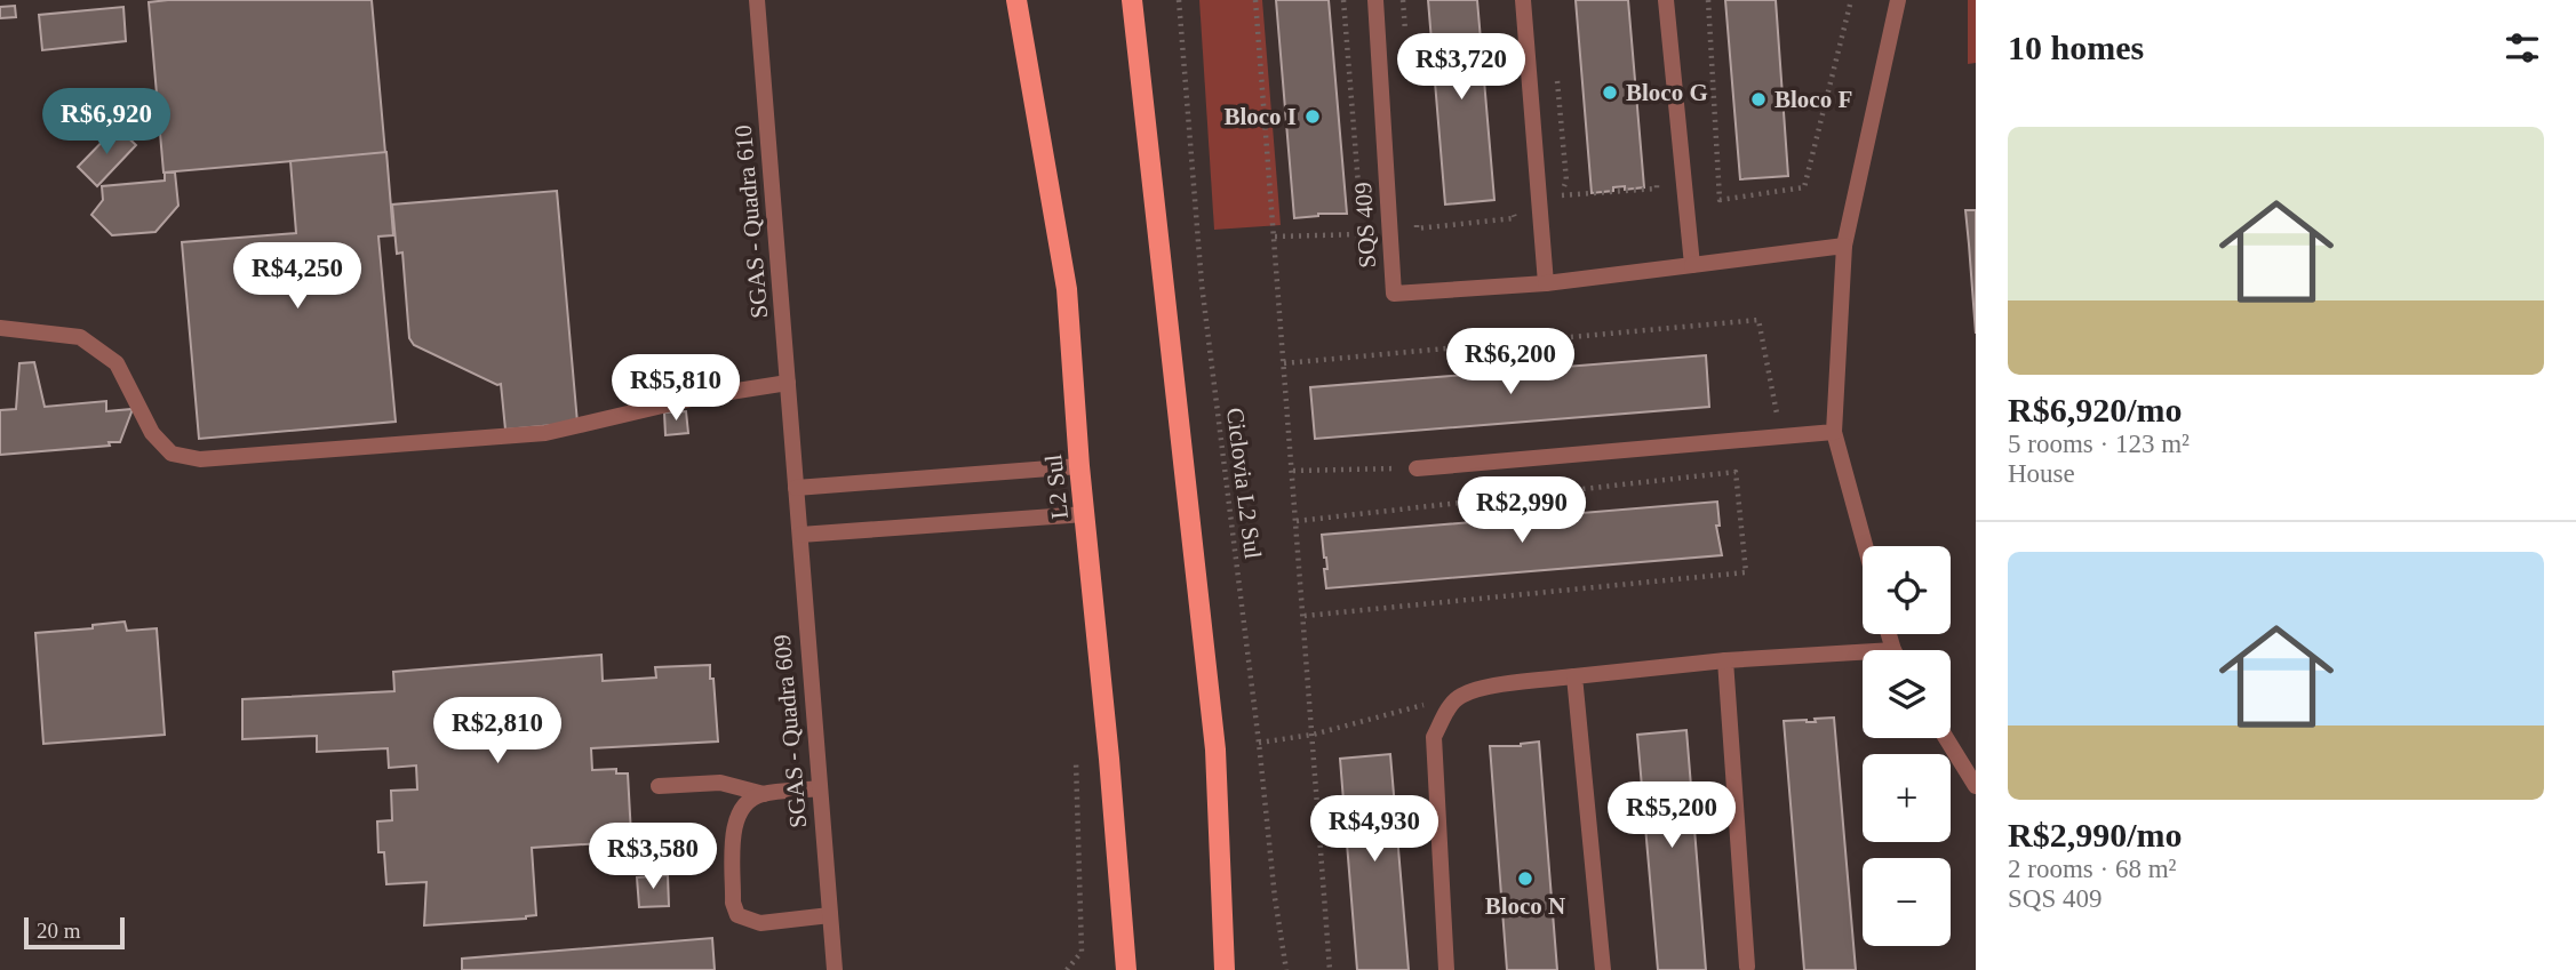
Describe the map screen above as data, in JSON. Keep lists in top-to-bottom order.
{
  "streets": {
    "main road": ["L2 Sul"],
    "street": ["SGAS - Quadra 610", "SQS 409", "SGAS - Quadra 609"],
    "path": ["Ciclovia L2 Sul"]
  },
  "crossings": [
    ["SGAS - Quadra 610", "SGAS - Quadra 609"]
  ],
  "places": [
    "Bloco G",
    "Bloco F",
    "Bloco I",
    "Bloco N"
  ],
  "scale_bar": "20 m",
  "page": {
    "heading": "10 homes",
    "price": [
      "R$3,720",
      "R$6,920",
      "R$4,250",
      "R$6,200",
      "R$5,810",
      "R$2,990",
      "R$2,810",
      "R$5,200",
      "R$4,930",
      "R$3,580"
    ],
    "list": [
      {
        "name": "R$6,920/mo",
        "note": "5 rooms · 123 m² · House"
      },
      {
        "name": "R$2,990/mo",
        "note": "2 rooms · 68 m² · SQS 409"
      }
    ],
    "map_buttons": ["+", "−"],
    "scale": "20 m"
  }
}
